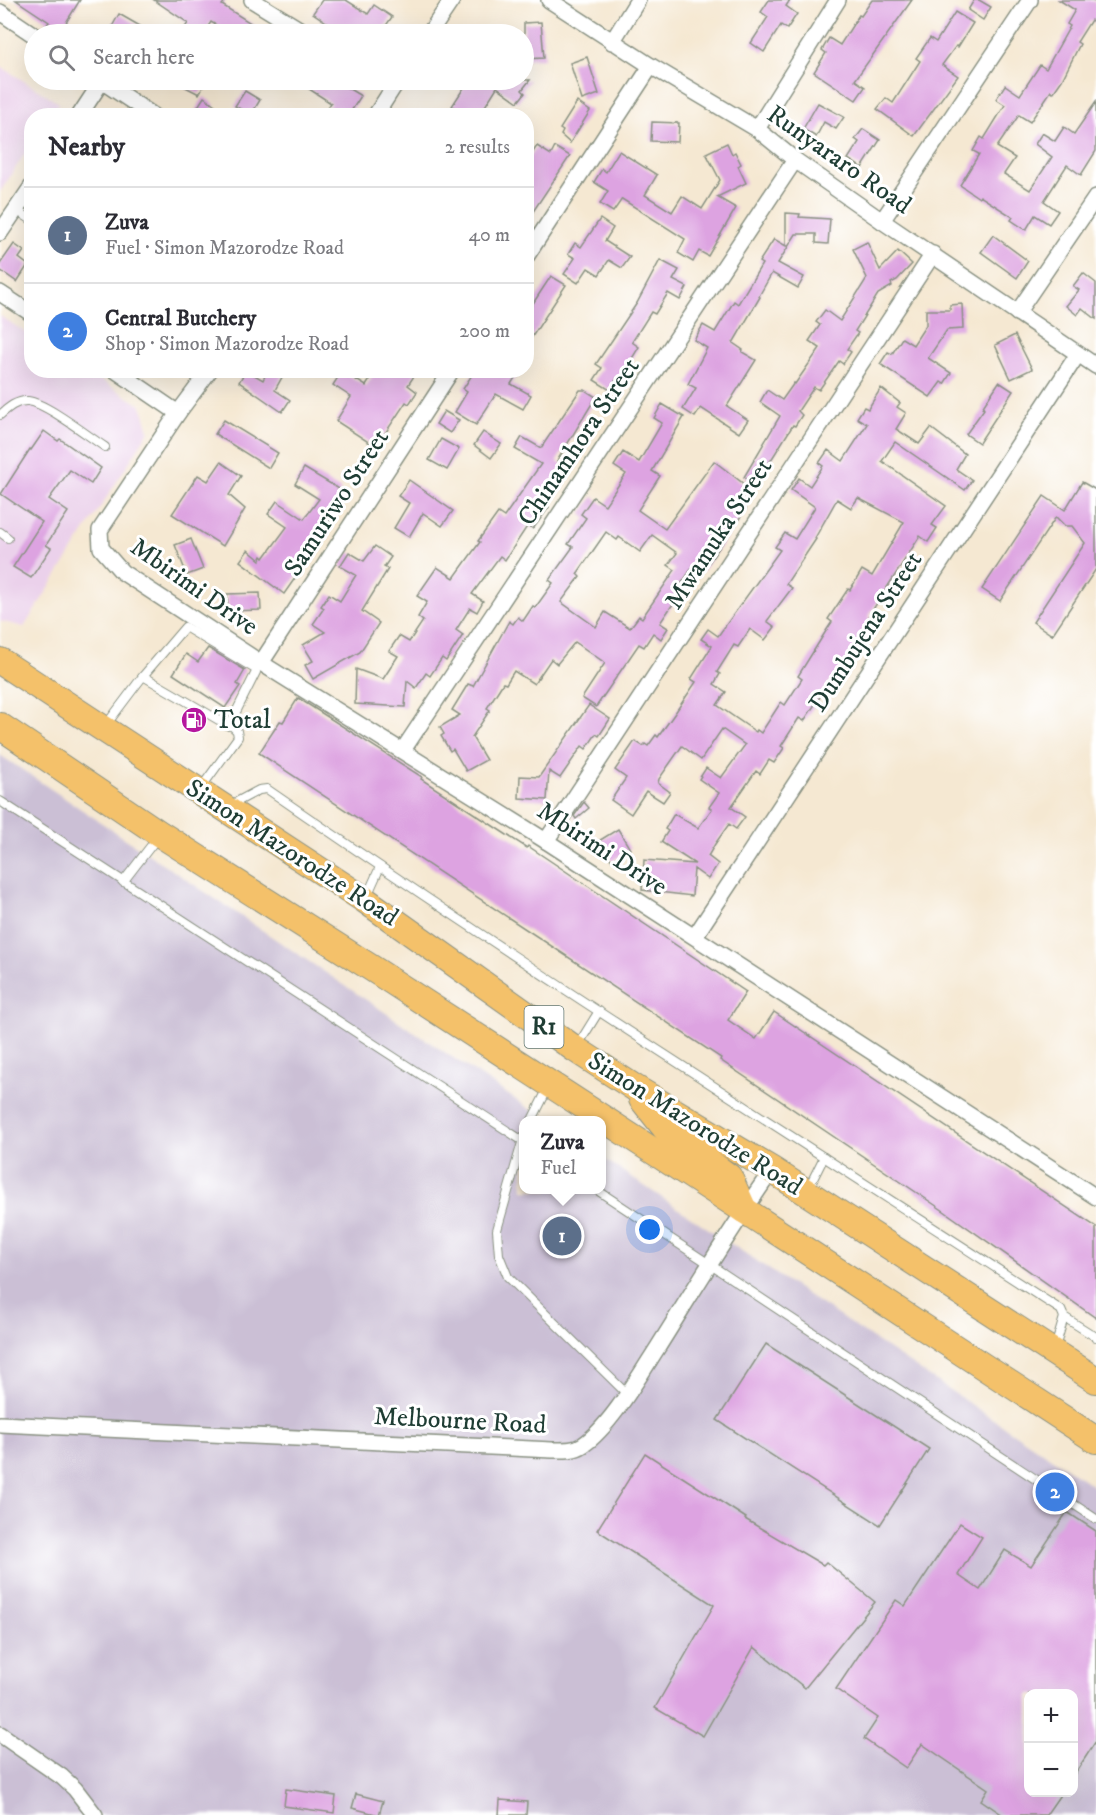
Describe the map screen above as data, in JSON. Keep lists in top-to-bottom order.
{
  "streets": {
    "highway": ["Simon Mazorodze Road", "R1"],
    "street": [
      "Runyararo Road",
      "Chinamhora Street",
      "Samuriwo Street",
      "Mwamuka Street",
      "Mbirimi Drive",
      "Dumbujena Street",
      "Melbourne Road"
    ]
  },
  "crossings": [
    ["Runyararo Road", "Chinamhora Street"],
    ["Runyararo Road", "Mwamuka Street"],
    ["Runyararo Road", "Dumbujena Street"],
    ["Chinamhora Street", "Mbirimi Drive"],
    ["Samuriwo Street", "Mbirimi Drive"],
    ["Mwamuka Street", "Mbirimi Drive"],
    ["Mbirimi Drive", "Dumbujena Street"],
    ["Simon Mazorodze Road", "Melbourne Road"]
  ],
  "places": {
    "fuel station": ["Total"]
  },
  "page": {
    "search": "Search here",
    "heading": ["Nearby", "2 results"],
    "list": [
      {
        "mark": "1",
        "name": "Zuva",
        "note": "Fuel · Simon Mazorodze Road",
        "value": "40 m"
      },
      {
        "mark": "2",
        "name": "Central Butchery",
        "note": "Shop · Simon Mazorodze Road",
        "value": "200 m"
      }
    ],
    "popup": ["Zuva", "Fuel"],
    "pins": ["1", "2"],
    "map_buttons": ["+", "−"]
  }
}
